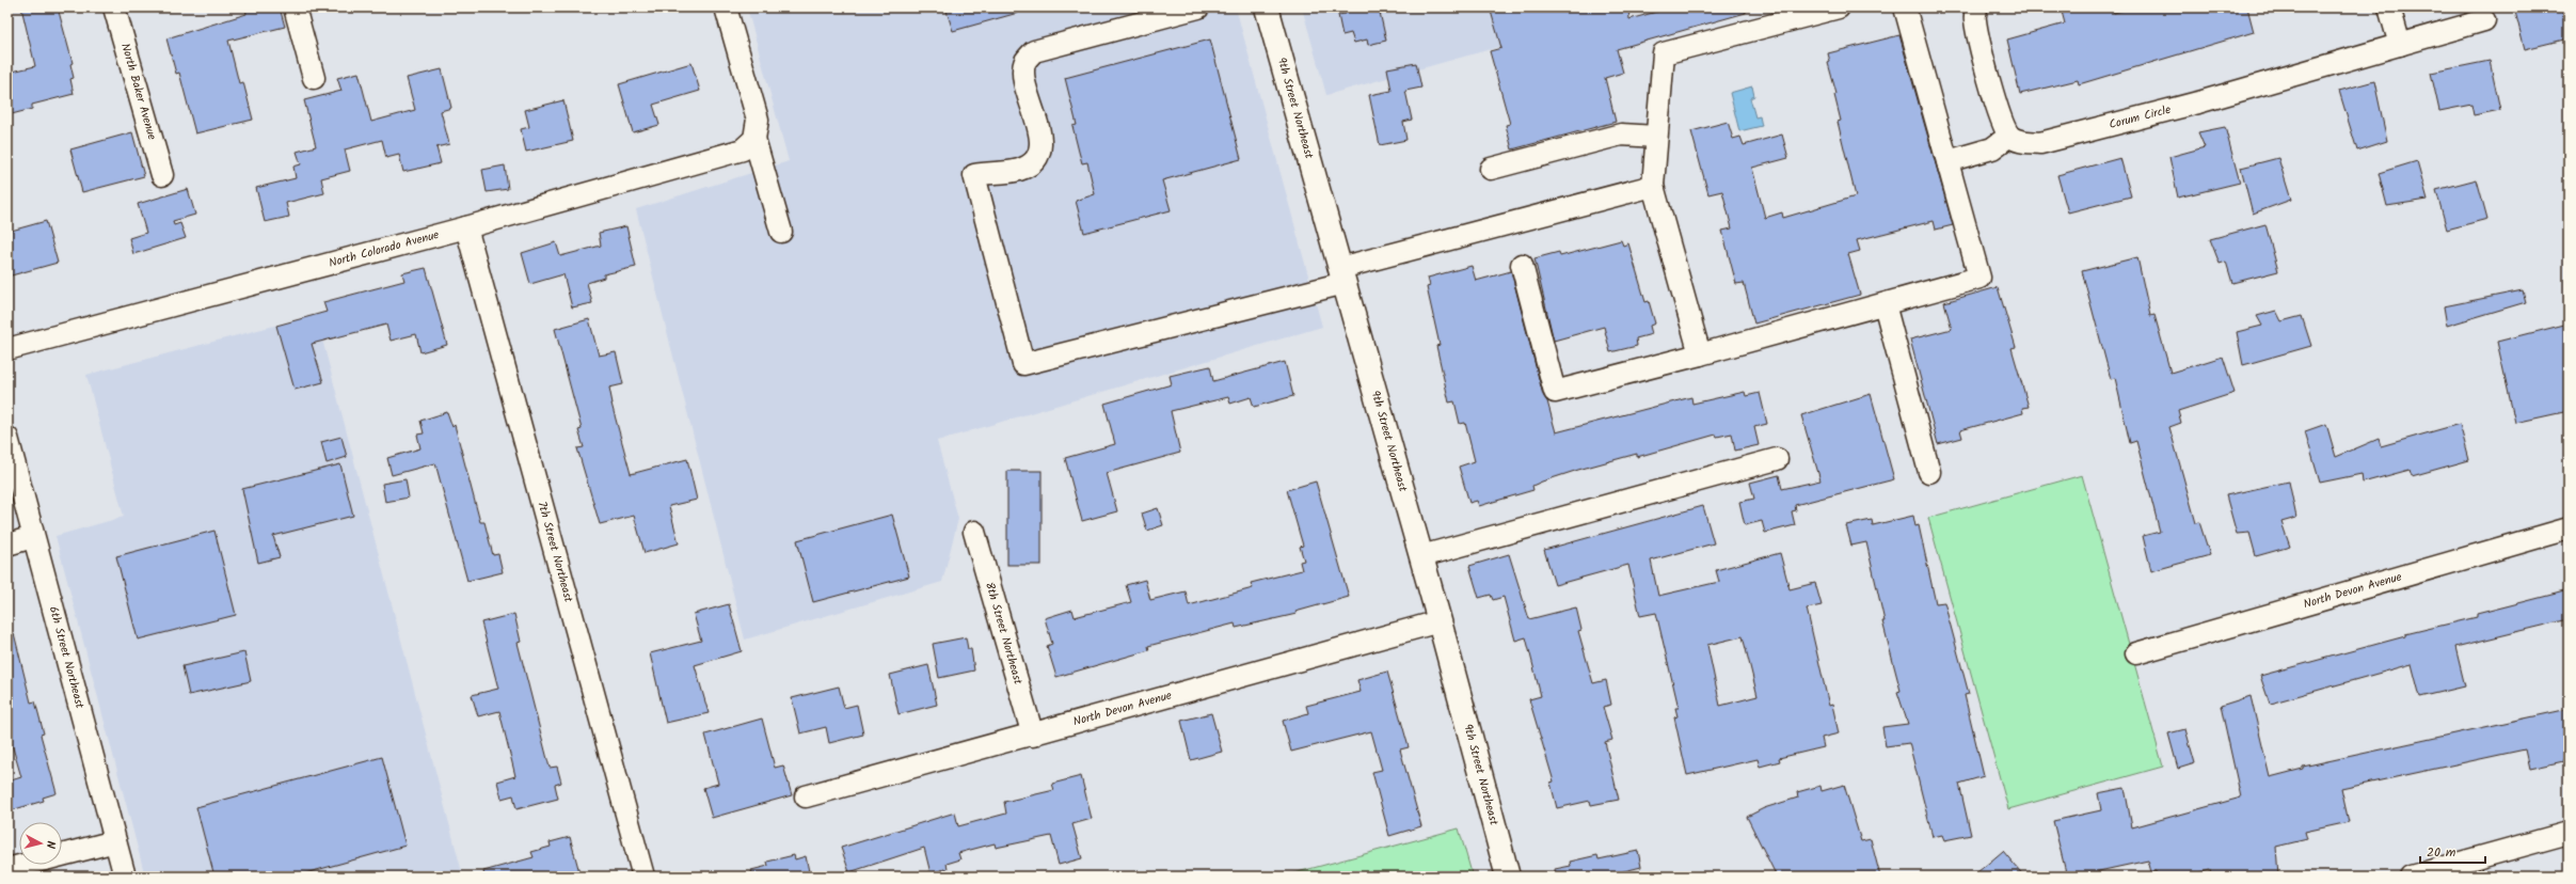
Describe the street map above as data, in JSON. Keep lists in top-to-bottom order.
{
  "streets": {
    "main road": ["9th Street Northeast"],
    "street": [
      "North Baker Avenue",
      "Corum Circle",
      "North Colorado Avenue",
      "7th Street Northeast",
      "North Devon Avenue",
      "8th Street Northeast",
      "6th Street Northeast"
    ]
  },
  "crossings": [
    ["9th Street Northeast", "North Devon Avenue"],
    ["North Colorado Avenue", "7th Street Northeast"],
    ["North Devon Avenue", "8th Street Northeast"]
  ],
  "scale_bar": "20 m",
  "north": "right"
}
